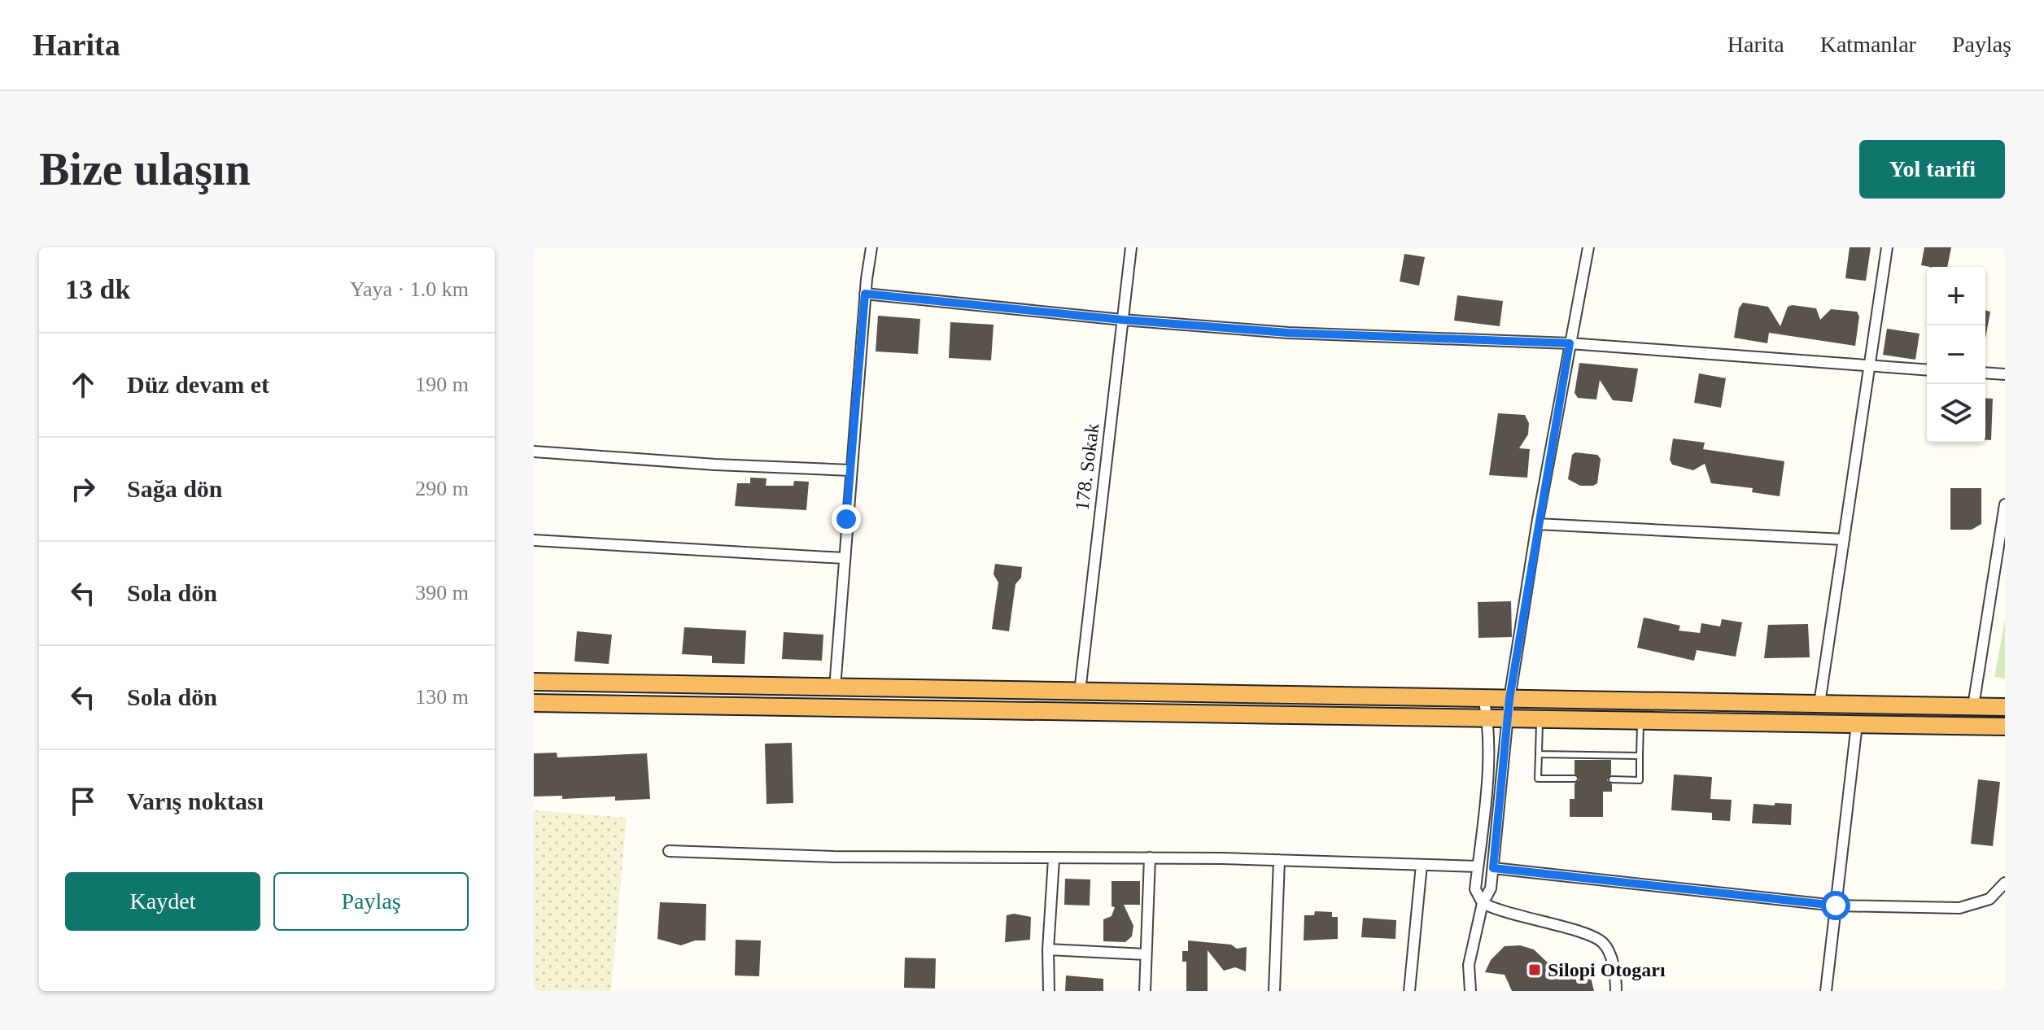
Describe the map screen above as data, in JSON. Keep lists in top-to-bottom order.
{
  "streets": {
    "street": ["178. Sokak"]
  },
  "places": {
    "transit": ["Silopi Otogarı"]
  },
  "page": {
    "header": "Harita",
    "nav": ["Harita", "Katmanlar", "Paylaş"],
    "buttons": [
      "Yol tarifi",
      ["Kaydet", "Paylaş"]
    ],
    "title": "Bize ulaşın",
    "heading": ["13 dk", "Yaya · 1.0 km"],
    "map_buttons": ["+", "−"],
    "list": [
      ["Düz devam et", "190 m"],
      ["Sağa dön", "290 m"],
      ["Sola dön", "390 m"],
      ["Sola dön", "130 m"],
      "Varış noktası"
    ]
  }
}
